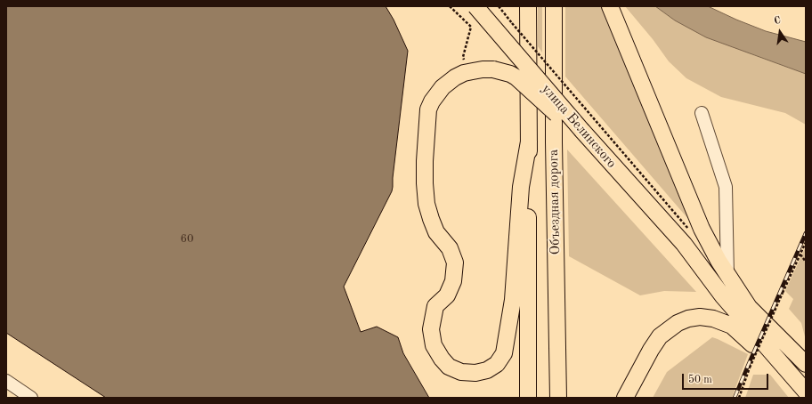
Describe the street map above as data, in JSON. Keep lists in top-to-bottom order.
{
  "streets": {
    "main road": ["улица Белинского", "Объездная дорога"]
  },
  "house_numbers": ["60"],
  "scale_bar": "50 m",
  "north": "top"
}
